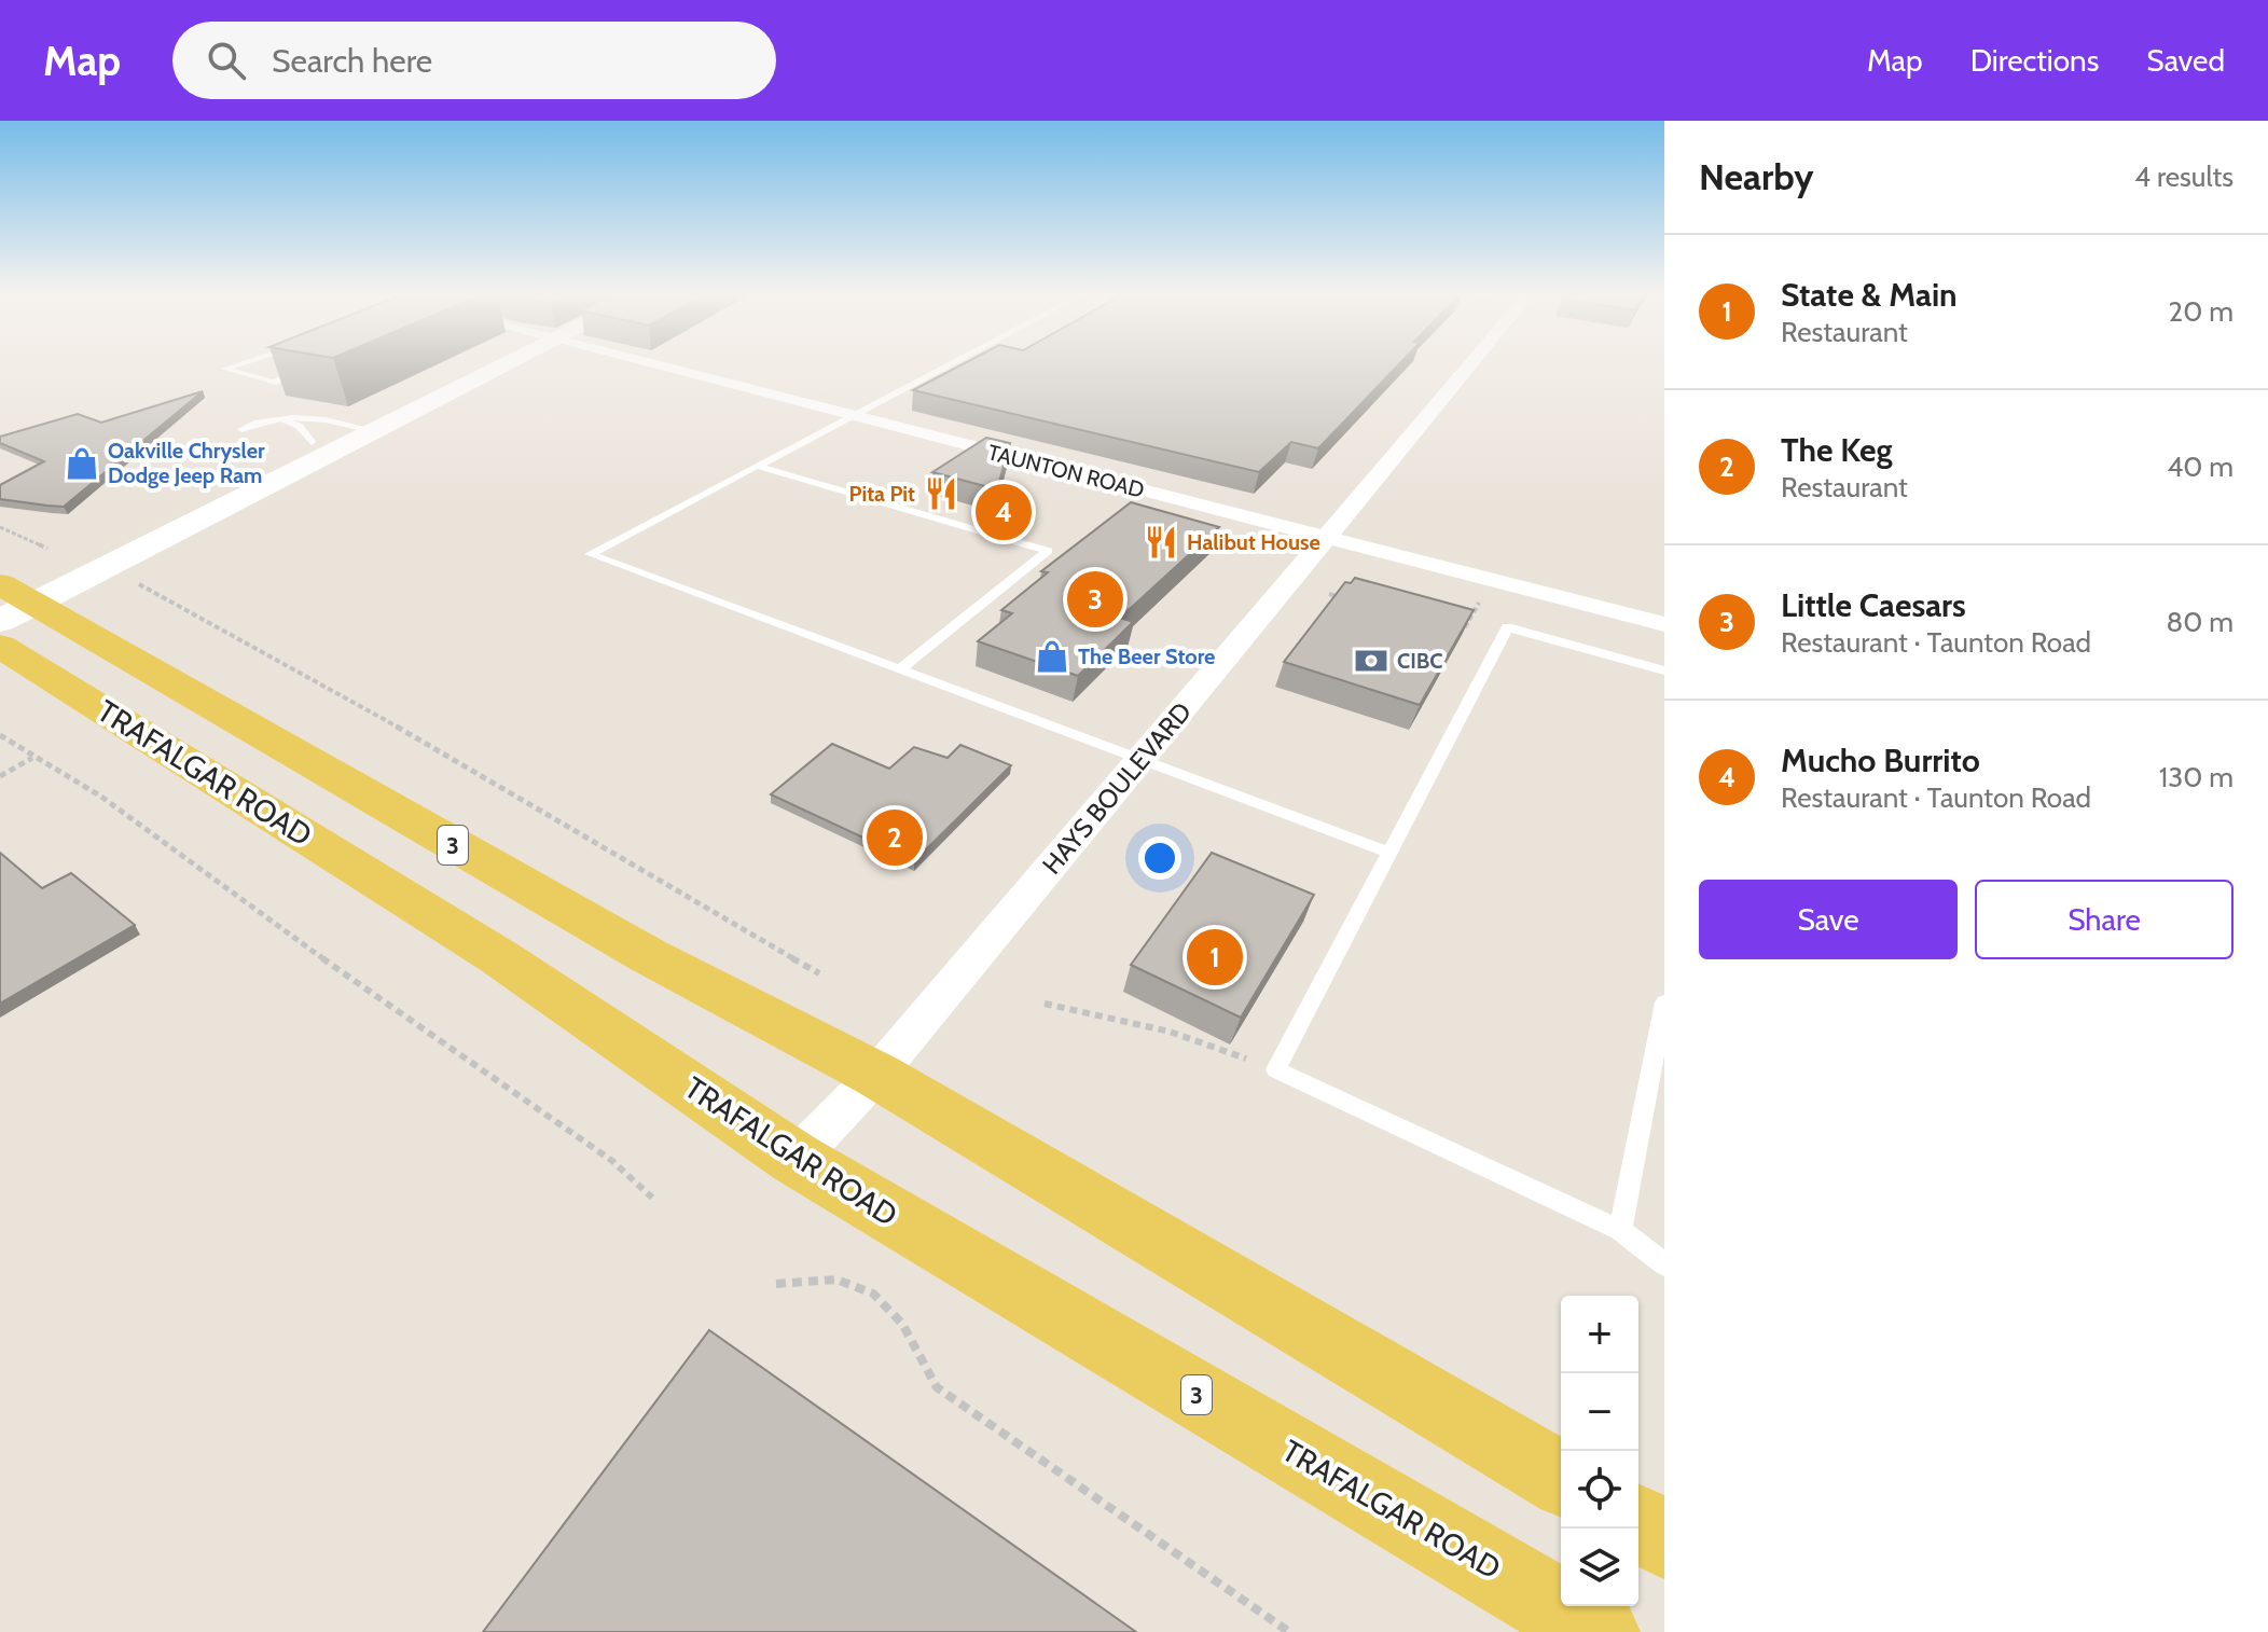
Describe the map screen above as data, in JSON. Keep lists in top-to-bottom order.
{
  "streets": {
    "main road": ["TRAFALGAR ROAD", "3"],
    "street": ["TAUNTON ROAD", "HAYS BOULEVARD"]
  },
  "crossings": [
    ["TAUNTON ROAD", "HAYS BOULEVARD"],
    ["TRAFALGAR ROAD", "HAYS BOULEVARD"]
  ],
  "places": {
    "shop": ["Oakville Chrysler Dodge Jeep Ram", "The Beer Store"],
    "restaurant": ["Pita Pit", "Halibut House"],
    "bank": ["CIBC"]
  },
  "page": {
    "header": "Map",
    "search": "Search here",
    "nav": ["Map", "Directions", "Saved"],
    "heading": ["Nearby", "4 results"],
    "list": [
      {
        "mark": "1",
        "name": "State & Main",
        "note": "Restaurant",
        "value": "20 m"
      },
      {
        "mark": "2",
        "name": "The Keg",
        "note": "Restaurant",
        "value": "40 m"
      },
      {
        "mark": "3",
        "name": "Little Caesars",
        "note": "Restaurant · Taunton Road",
        "value": "80 m"
      },
      {
        "mark": "4",
        "name": "Mucho Burrito",
        "note": "Restaurant · Taunton Road",
        "value": "130 m"
      }
    ],
    "pins": [
      "4",
      "3",
      "2",
      "1"
    ],
    "buttons": ["Save", "Share"],
    "map_buttons": ["+", "−"]
  }
}
